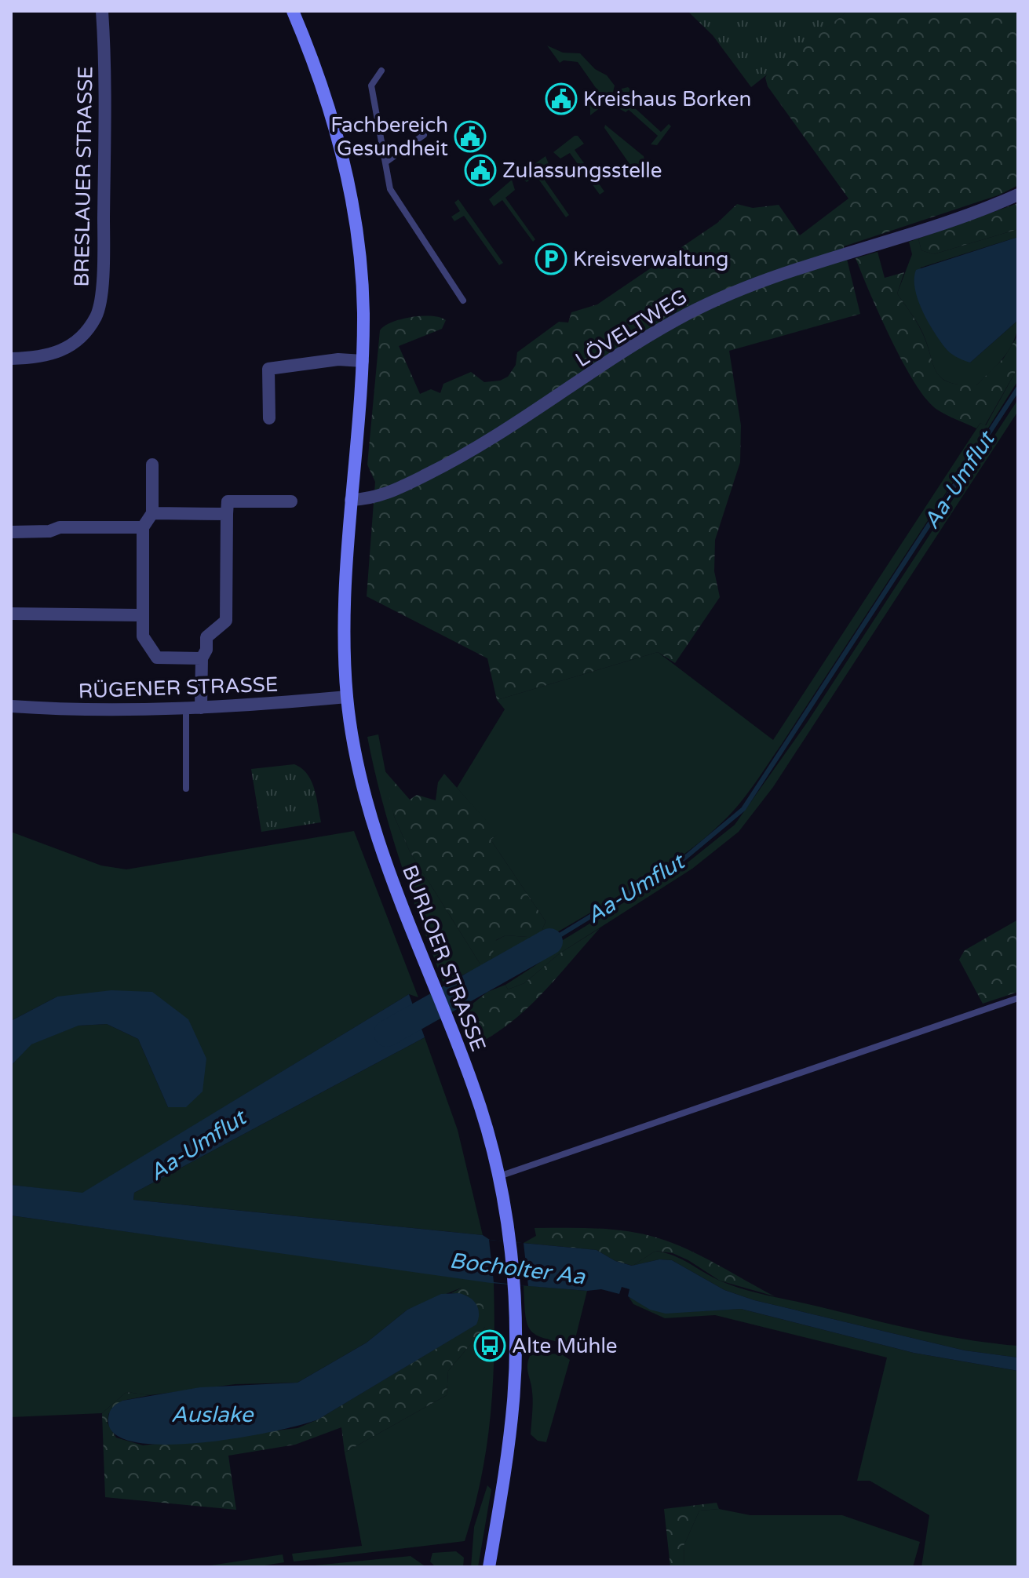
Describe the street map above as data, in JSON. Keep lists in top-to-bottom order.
{
  "streets": {
    "main road": ["BURLOER STRASSE"],
    "street": ["BRESLAUER STRASSE", "LÖVELTWEG", "RÜGENER STRASSE"]
  },
  "crossings": [
    ["LÖVELTWEG", "BURLOER STRASSE"],
    ["RÜGENER STRASSE", "BURLOER STRASSE"]
  ],
  "water": ["Aa-Umflut", "Bocholter Aa", "Auslake"],
  "places": {
    "public building": ["Kreishaus Borken", "Fachbereich Gesundheit", "Zulassungsstelle"],
    "parking": ["Kreisverwaltung"],
    "bus stop": ["Alte Mühle"]
  }
}
